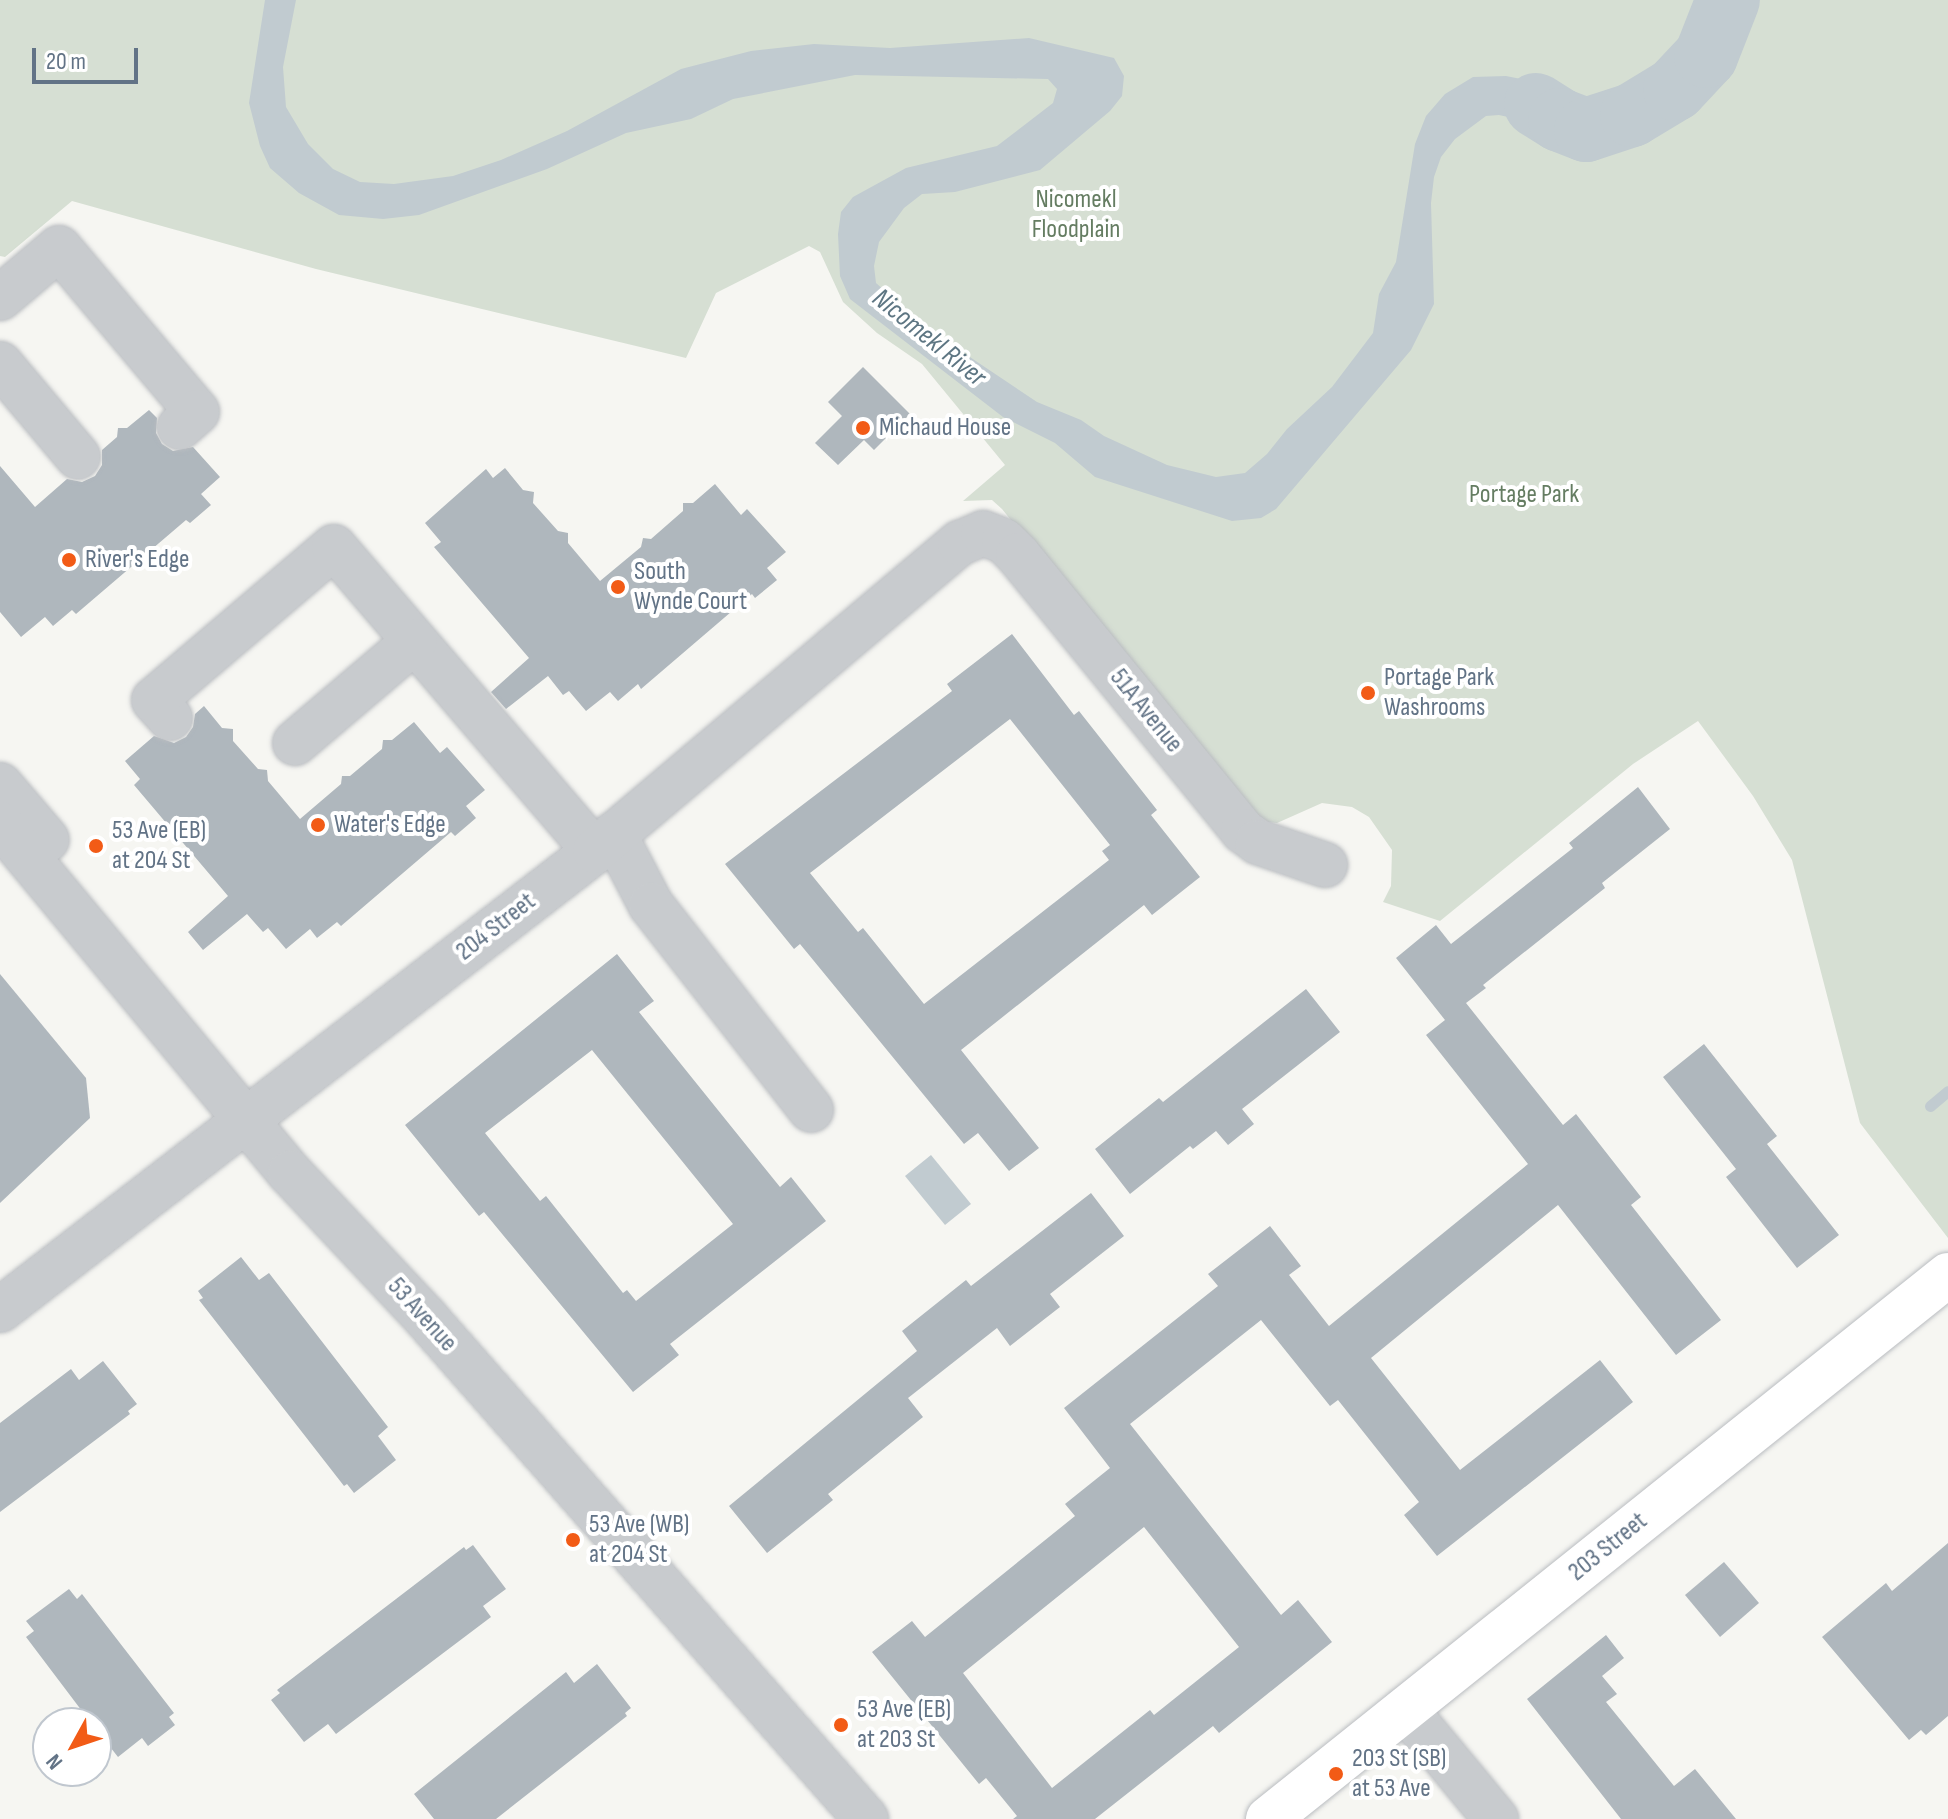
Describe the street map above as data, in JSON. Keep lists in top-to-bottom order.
{
  "streets": {
    "main road": ["203 Street"],
    "street": ["51A Avenue", "204 Street", "53 Avenue"]
  },
  "crossings": [
    ["51A Avenue", "204 Street"],
    ["204 Street", "53 Avenue"]
  ],
  "water": ["Nicomekl River"],
  "parks": ["Nicomekl Floodplain", "Portage Park"],
  "places": [
    "Michaud House",
    "River's Edge",
    "South Wynde Court",
    "Portage Park Washrooms",
    "Water's Edge",
    "53 Ave (EB) at 204 St",
    "53 Ave (WB) at 204 St",
    "53 Ave (EB) at 203 St",
    "203 St (SB) at 53 Ave"
  ],
  "scale_bar": "20 m",
  "north": "bottom left"
}
